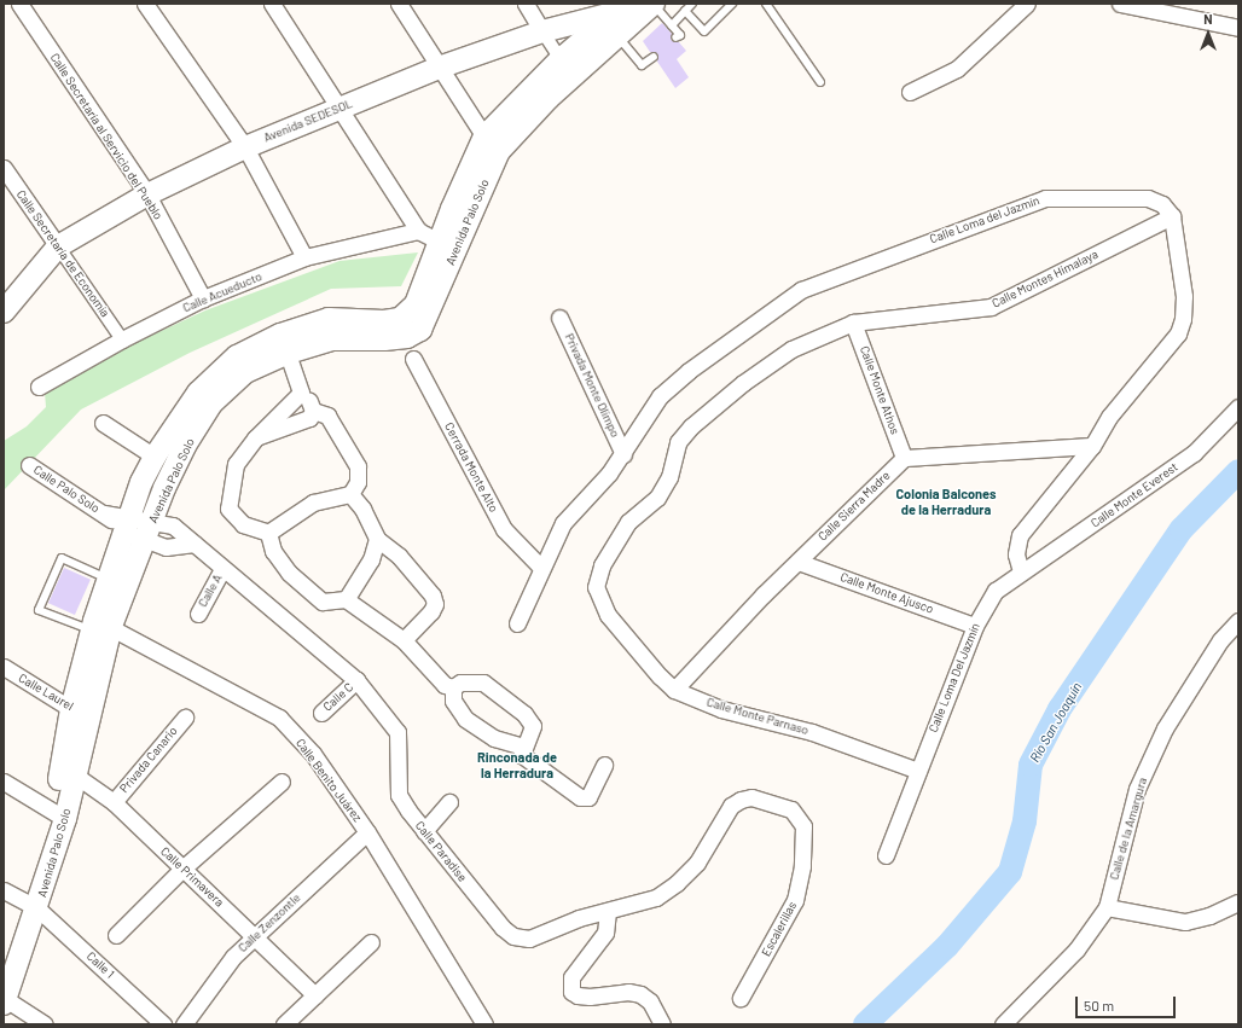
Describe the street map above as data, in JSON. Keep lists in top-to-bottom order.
{
  "streets": {
    "main road": ["Avenida SEDESOL", "Avenida Palo Solo"],
    "street": [
      "Calle Secretaría al Servicio del Pueblo",
      "Calle Loma del Jazmín",
      "Calle Secretaría de Economía",
      "Calle Montes Himalaya",
      "Calle Acueducto",
      "Privada Monte Olimpo",
      "Calle Monte Athos",
      "Cerrada Monte Alto",
      "Calle Palo Solo",
      "Calle Monte Everest",
      "Calle Sierra Madre",
      "Calle A",
      "Calle Monte Ajusco",
      "Calle Loma Del Jazmín",
      "Calle Laurel",
      "Calle C",
      "Calle Monte Parnaso",
      "Privada Canario",
      "Calle Benito Juárez",
      "Calle de la Amargura",
      "Calle Paradise",
      "Calle Primavera",
      "Calle Zenzontle",
      "Escalerillas",
      "Calle 1"
    ]
  },
  "crossings": [
    ["Avenida SEDESOL", "Calle Secretaría al Servicio del Pueblo"],
    ["Avenida SEDESOL", "Avenida Palo Solo"],
    ["Avenida SEDESOL", "Calle Secretaría de Economía"],
    ["Calle Secretaría al Servicio del Pueblo", "Calle Acueducto"],
    ["Calle Loma del Jazmín", "Calle Montes Himalaya"],
    ["Calle Loma del Jazmín", "Privada Monte Olimpo"],
    ["Calle Loma del Jazmín", "Cerrada Monte Alto"],
    ["Avenida Palo Solo", "Calle Palo Solo"],
    ["Avenida Palo Solo", "Calle Laurel"],
    ["Avenida Palo Solo", "Calle Benito Juárez"],
    ["Avenida Palo Solo", "Calle Paradise"],
    ["Avenida Palo Solo", "Calle Primavera"],
    ["Avenida Palo Solo", "Calle 1"],
    ["Calle Secretaría de Economía", "Calle Acueducto"],
    ["Calle Montes Himalaya", "Calle Monte Athos"],
    ["Calle Montes Himalaya", "Calle Monte Parnaso"],
    ["Calle Monte Athos", "Calle Sierra Madre"],
    ["Calle Monte Athos", "Calle Monte Parnaso"],
    ["Calle Monte Everest", "Calle Loma Del Jazmín"],
    ["Calle Sierra Madre", "Calle Monte Ajusco"],
    ["Calle Sierra Madre", "Calle Monte Parnaso"],
    ["Calle A", "Calle Paradise"],
    ["Calle Monte Ajusco", "Calle Loma Del Jazmín"],
    ["Calle Loma Del Jazmín", "Calle Monte Parnaso"],
    ["Calle C", "Calle Paradise"],
    ["Privada Canario", "Calle Primavera"],
    ["Calle Benito Juárez", "Calle Zenzontle"],
    ["Calle Paradise", "Escalerillas"],
    ["Calle Primavera", "Calle Zenzontle"]
  ],
  "districts": ["Colonia Balcones de la Herradura", "Rinconada de la Herradura"],
  "water": ["Río San Joaquín"],
  "scale_bar": "50 m",
  "north": "top"
}
